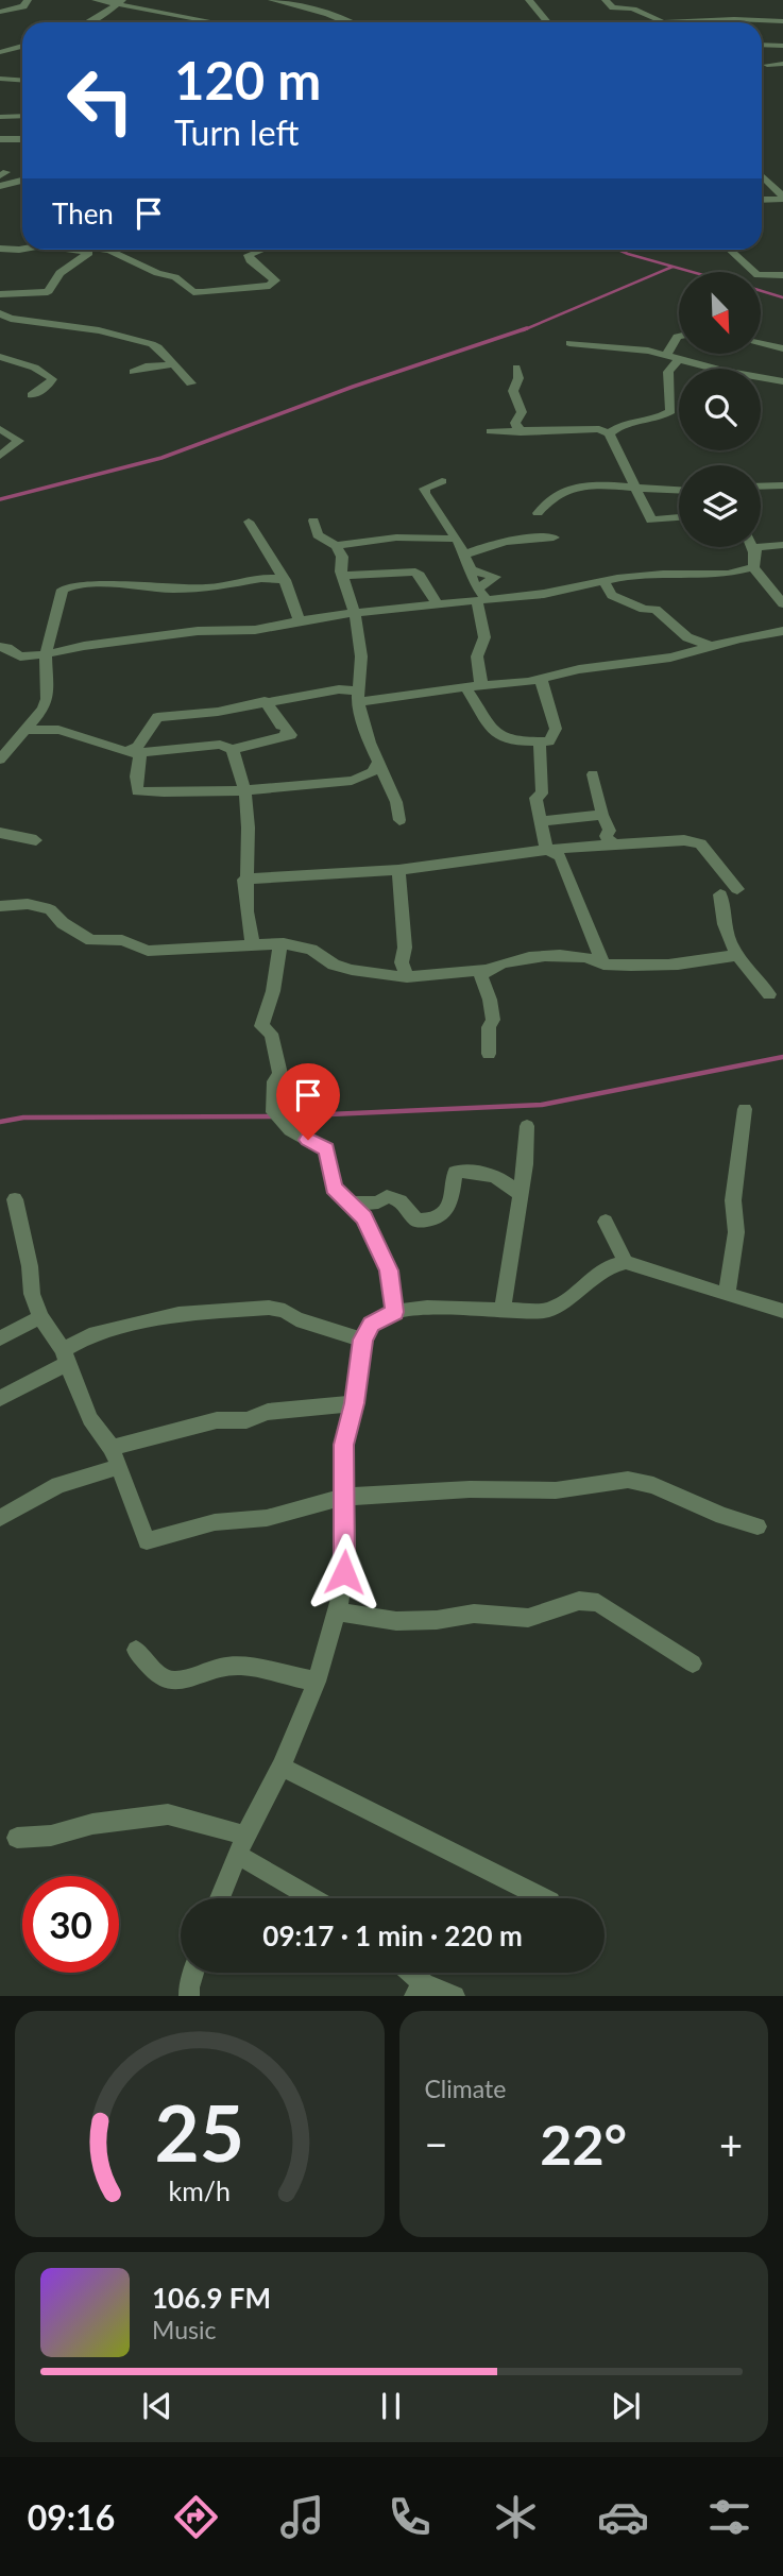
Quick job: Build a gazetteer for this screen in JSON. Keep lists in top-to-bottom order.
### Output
{
  "north": "bottom right",
  "page": {
    "turn": ["120 m", "Turn left"],
    "then": "Then",
    "limit": "30",
    "trip": "09:17 · 1 min · 220 m",
    "tile": "Climate",
    "heat": ["−", "22°", "+"],
    "song": ["106.9 FM", "Music"],
    "tabs": "09:16",
    "gauge": ["25", "km/h"]
  }
}
